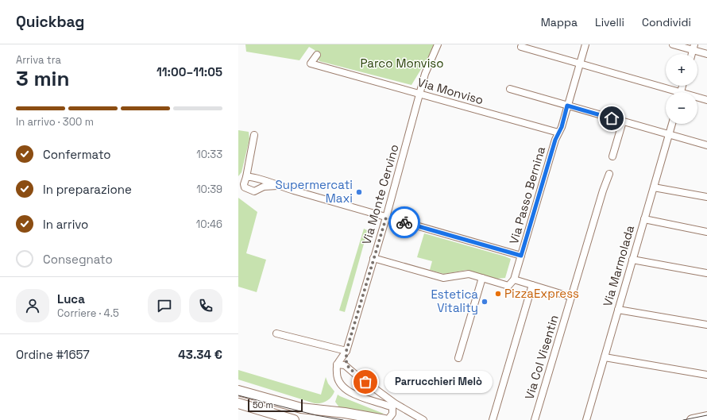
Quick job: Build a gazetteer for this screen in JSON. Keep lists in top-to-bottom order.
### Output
{
  "streets": {
    "street": [
      "Via Monviso",
      "Via Monte Cervino",
      "Via Passo Bernina",
      "Via Marmolada",
      "Via Col Visentin"
    ]
  },
  "crossings": [
    ["Via Monviso", "Via Monte Cervino"],
    ["Via Monviso", "Via Passo Bernina"]
  ],
  "parks": ["Parco Monviso"],
  "places": [
    "Supermercati Maxi",
    "PizzaExpress",
    "Estetica Vitality",
    "Parrucchieri Melò"
  ],
  "scale_bar": "50 m",
  "page": {
    "header": "Quickbag",
    "nav": ["Mappa", "Livelli", "Condividi"],
    "heading": ["3 min", "Arriva tra", "11:00–11:05"],
    "panel": [
      "Luca",
      "Corriere · 4.5",
      "Ordine #1657",
      "43.34 €"
    ],
    "map_buttons": ["+", "−"],
    "bar": "In arrivo · 300 m",
    "list": [
      ["Confermato", "10:33"],
      ["In preparazione", "10:39"],
      ["In arrivo", "10:46"],
      "Consegnato"
    ],
    "bubble": "Parrucchieri Melò",
    "scale": "50 m"
  }
}
